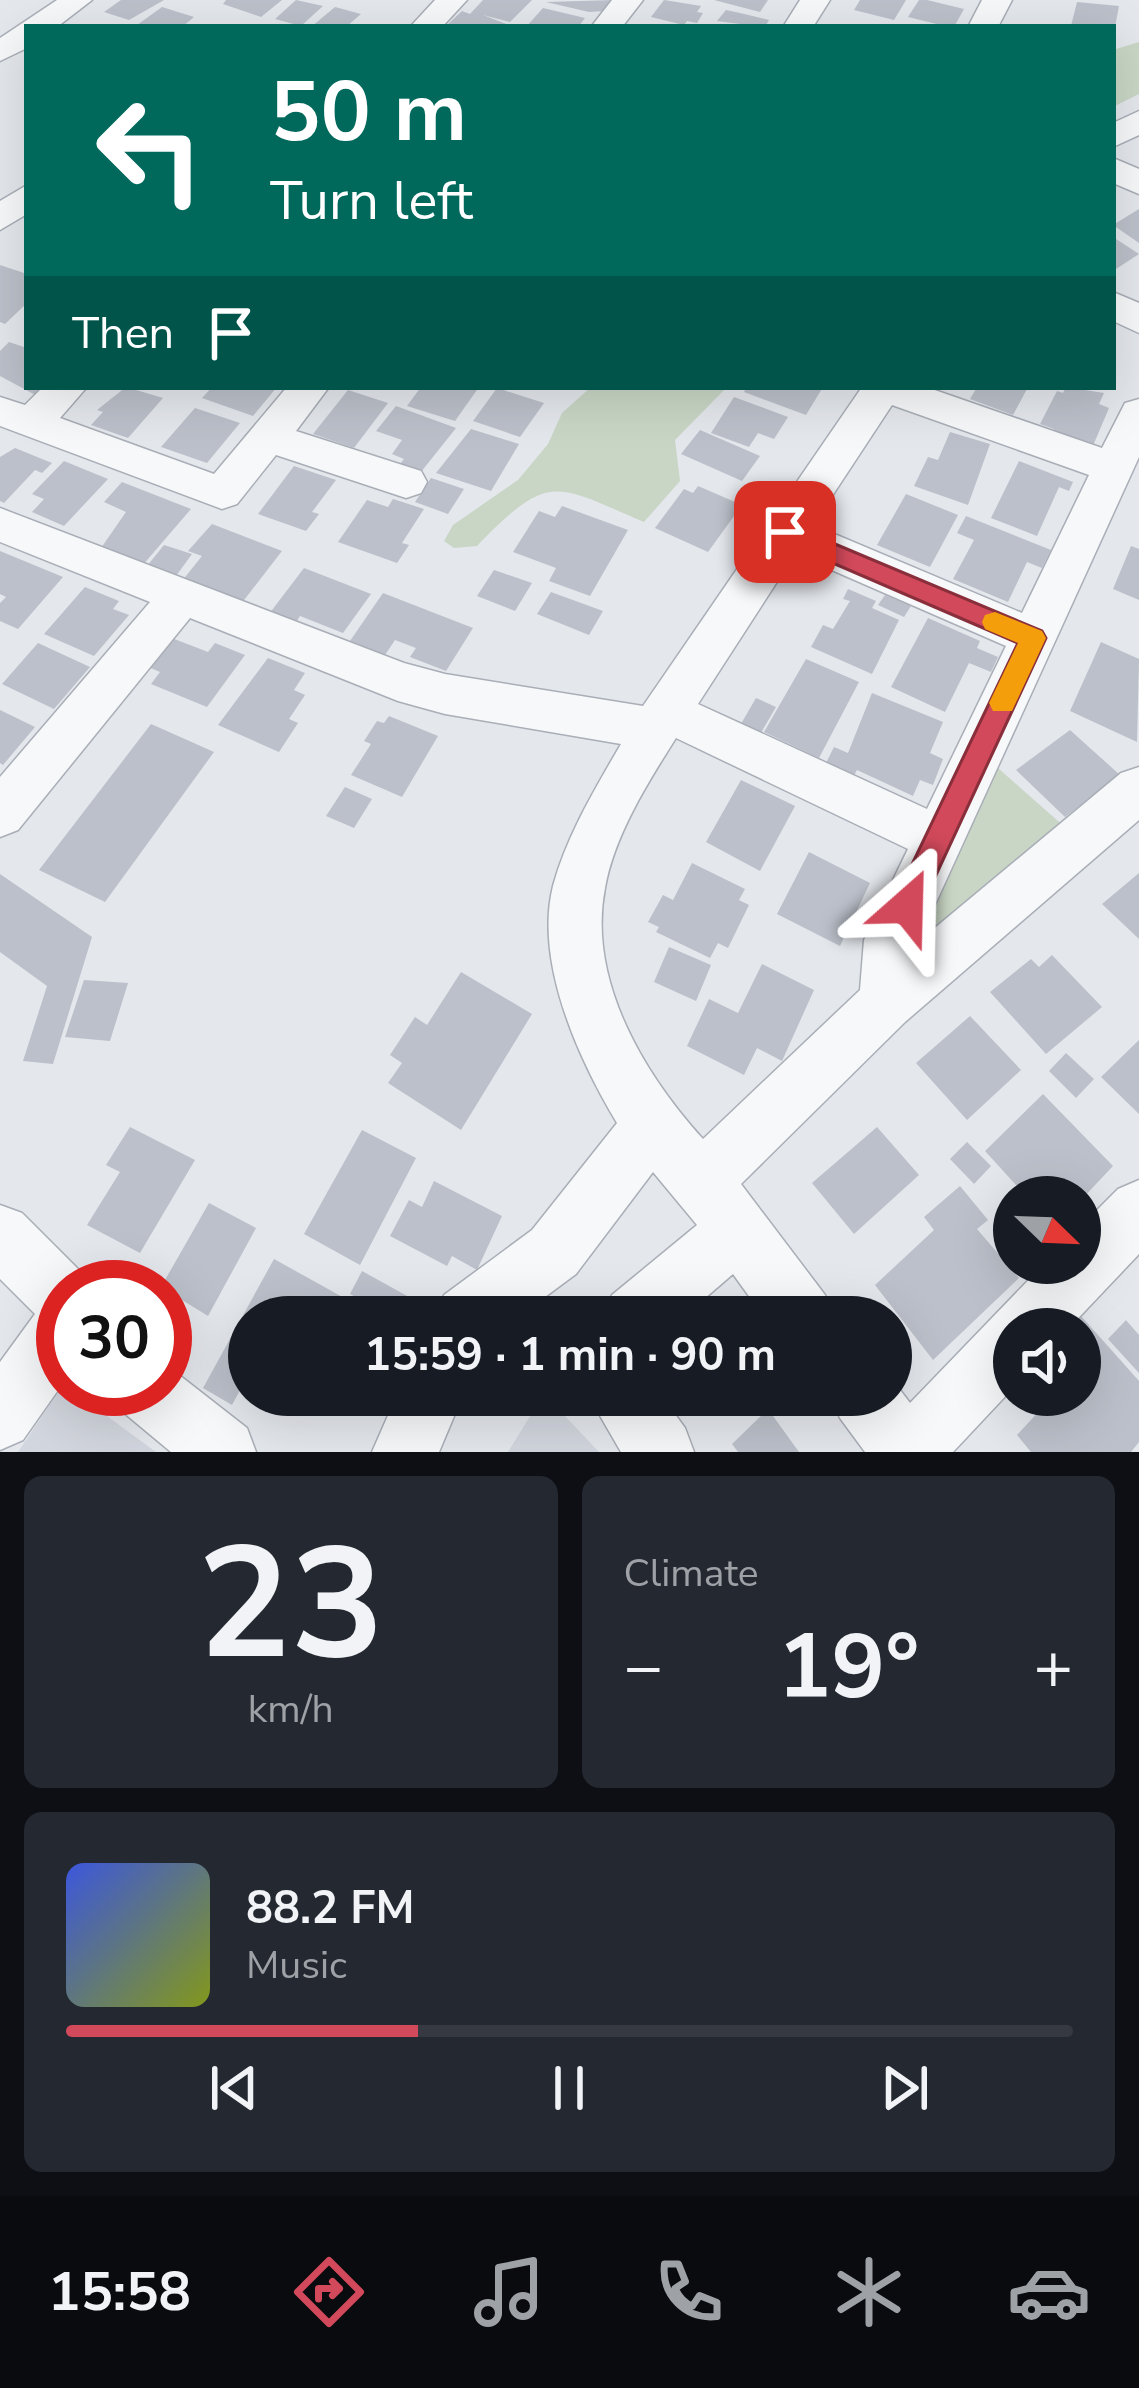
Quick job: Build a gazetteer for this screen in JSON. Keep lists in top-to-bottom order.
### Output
{
  "north": "bottom right",
  "page": {
    "turn": ["50 m", "Turn left"],
    "then": "Then",
    "limit": "30",
    "trip": "15:59 · 1 min · 90 m",
    "tile": [
      ["23", "km/h"],
      "Climate"
    ],
    "heat": ["−", "19°", "+"],
    "song": ["88.2 FM", "Music"],
    "tabs": "15:58"
  }
}
